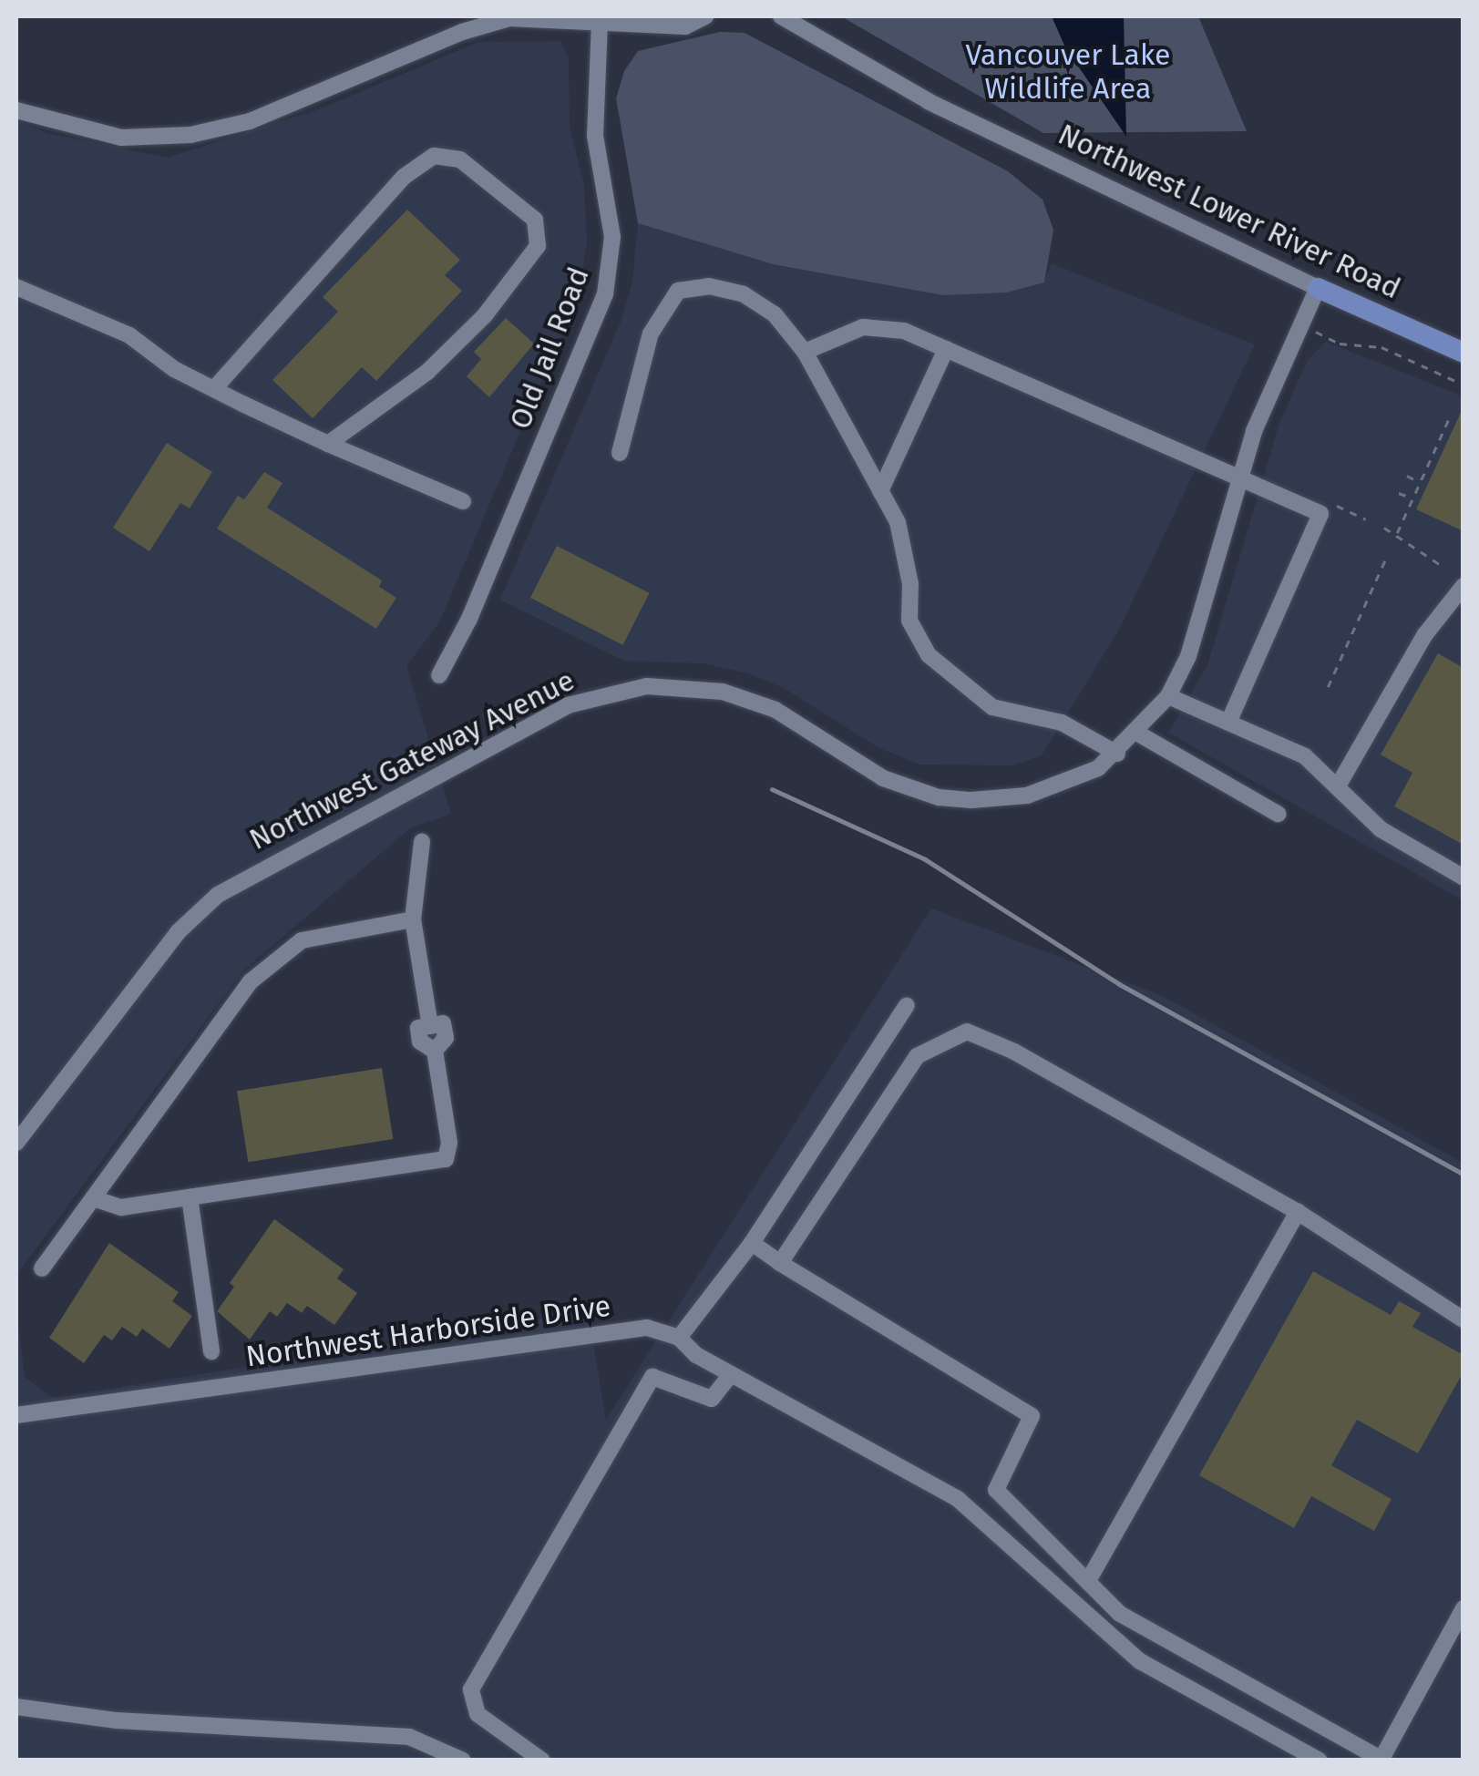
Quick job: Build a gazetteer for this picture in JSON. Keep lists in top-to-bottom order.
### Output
{
  "streets": {
    "main road": ["Northwest Lower River Road"],
    "street": ["Old Jail Road", "Northwest Gateway Avenue", "Northwest Harborside Drive"]
  },
  "crossings": [
    ["Northwest Lower River Road", "Northwest Gateway Avenue"]
  ],
  "parks": ["Vancouver Lake Wildlife Area"]
}
